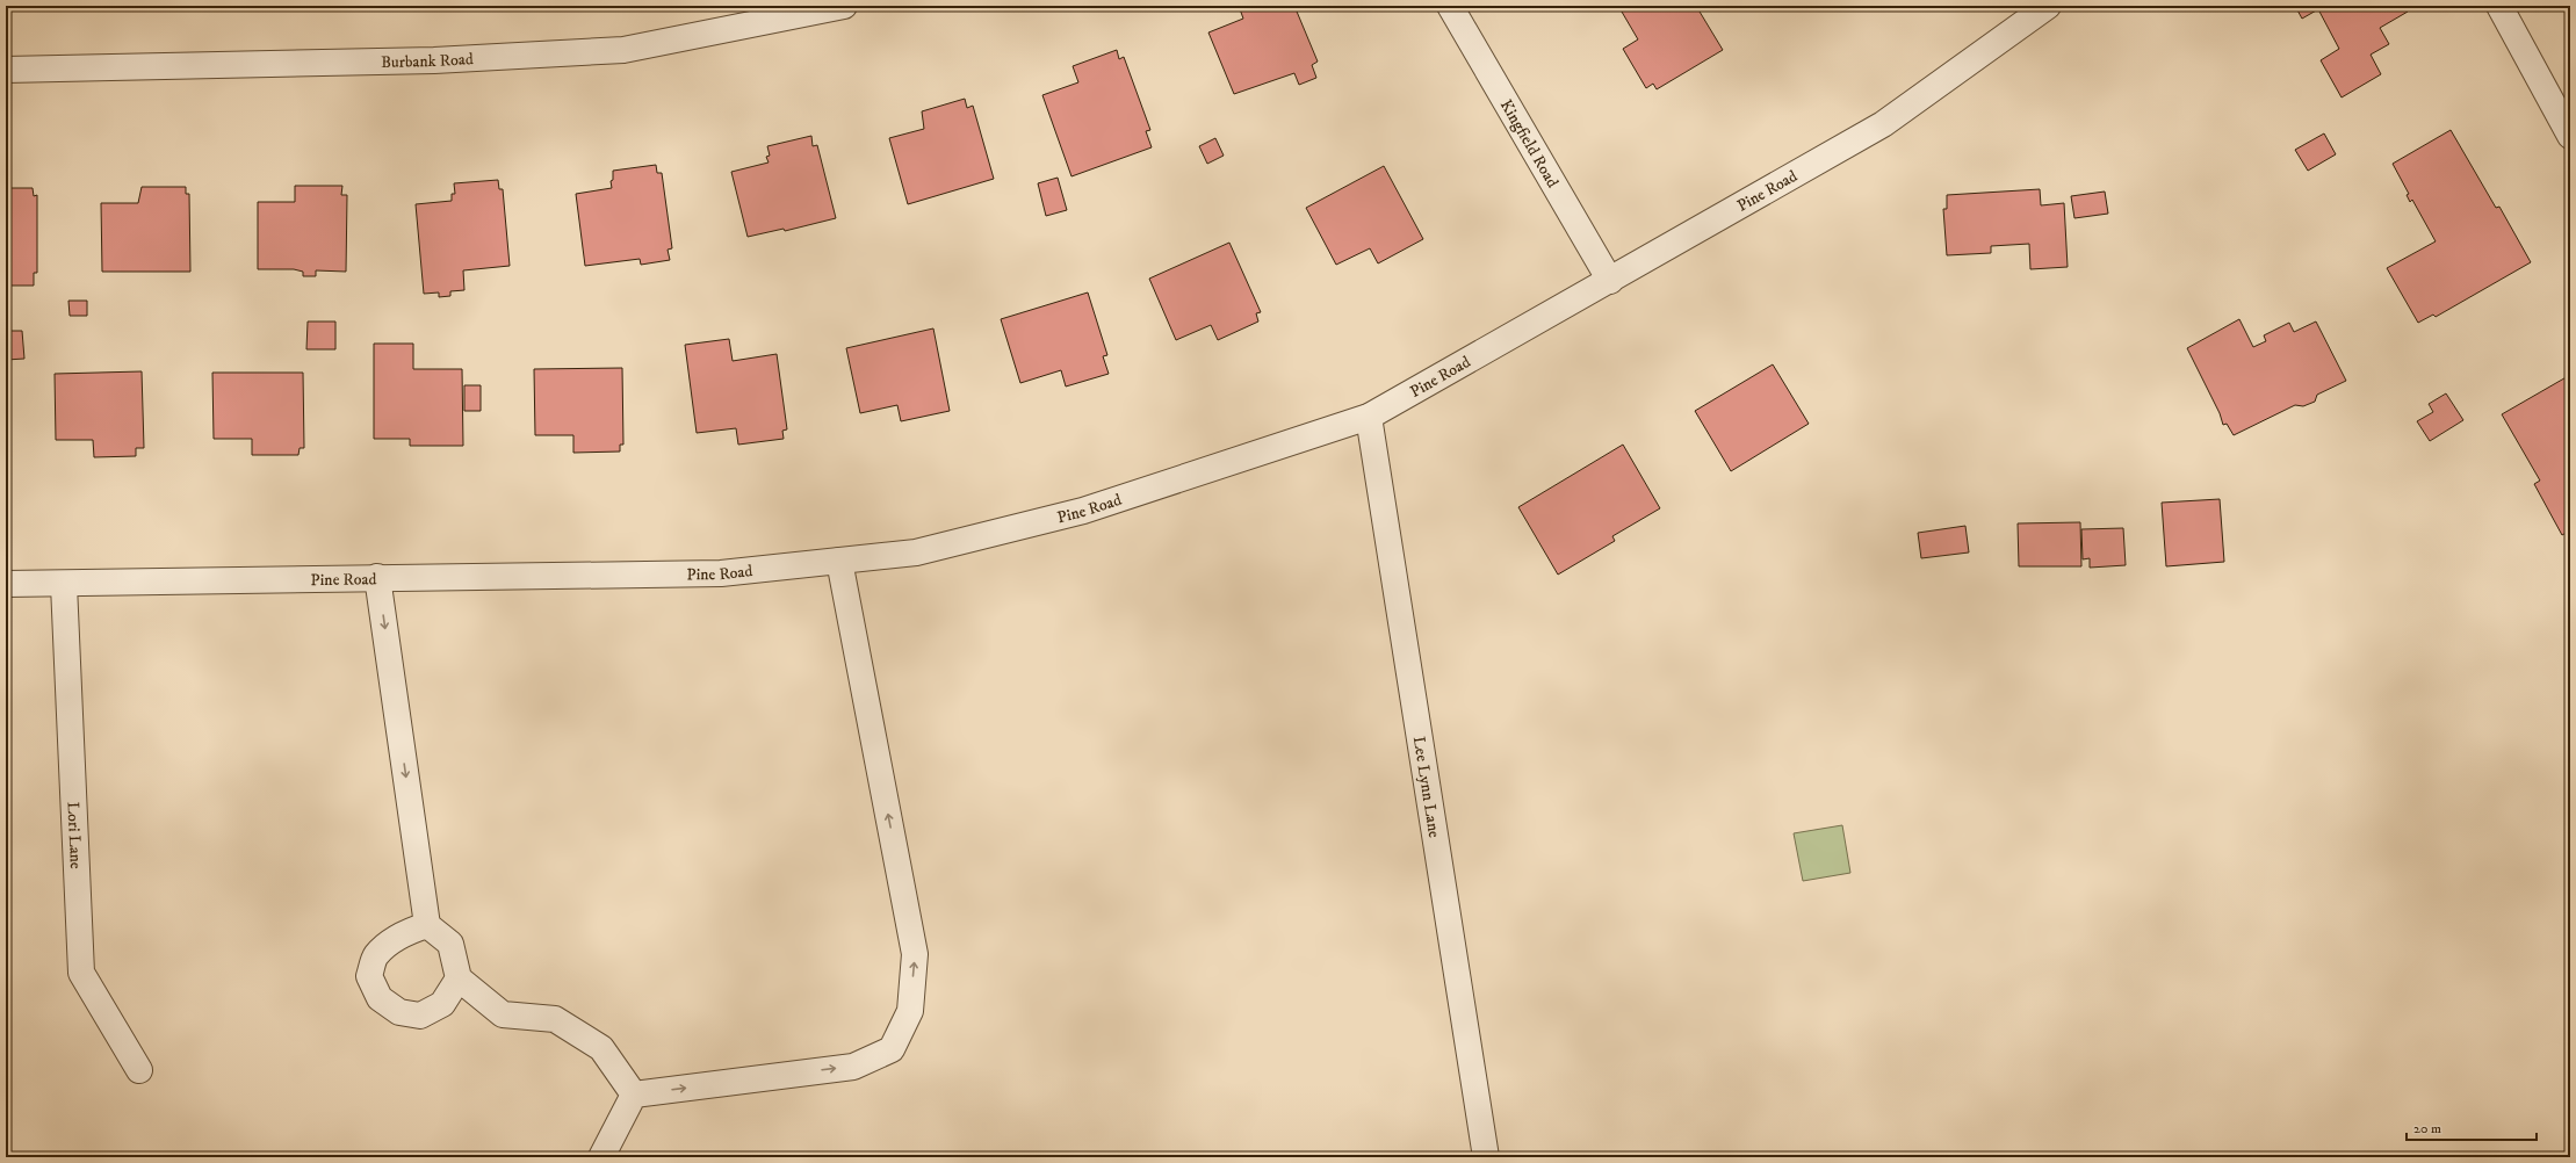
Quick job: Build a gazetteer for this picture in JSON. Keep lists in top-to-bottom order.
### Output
{
  "streets": {
    "street": [
      "Burbank Road",
      "Kingfield Road",
      "Pine Road",
      "Lee Lynn Lane",
      "Lori Lane"
    ]
  },
  "crossings": [
    ["Kingfield Road", "Pine Road"],
    ["Pine Road", "Lee Lynn Lane"],
    ["Pine Road", "Lori Lane"]
  ],
  "scale_bar": "20 m"
}
